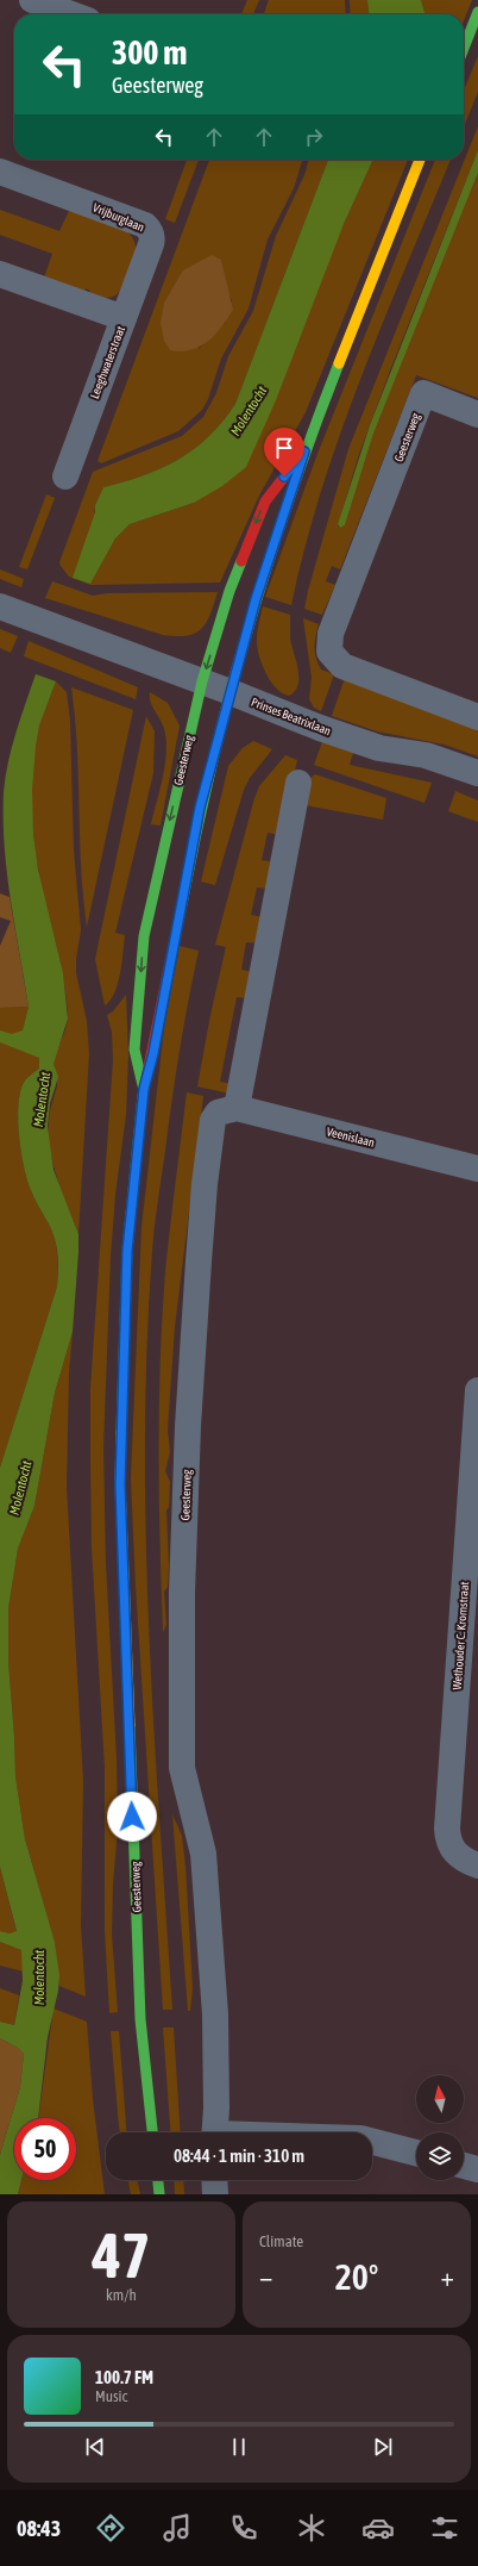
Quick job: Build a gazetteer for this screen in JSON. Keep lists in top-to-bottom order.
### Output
{
  "streets": {
    "main road": ["Geesterweg"],
    "street": [
      "Vrijburglaan",
      "Leeghwaterstraat",
      "Prinses Beatrixlaan",
      "Veenislaan",
      "Wethouder C. Kromstraat"
    ]
  },
  "crossings": [
    ["Vrijburglaan", "Leeghwaterstraat"],
    ["Geesterweg", "Prinses Beatrixlaan"],
    ["Geesterweg", "Veenislaan"]
  ],
  "water": ["Molentocht"],
  "north": "top",
  "page": {
    "turn": ["300 m", "Geesterweg"],
    "limit": "50",
    "trip": "08:44 · 1 min · 310 m",
    "tile": [
      ["47", "km/h"],
      "Climate"
    ],
    "heat": ["−", "20°", "+"],
    "song": ["100.7 FM", "Music"],
    "tabs": "08:43"
  }
}
